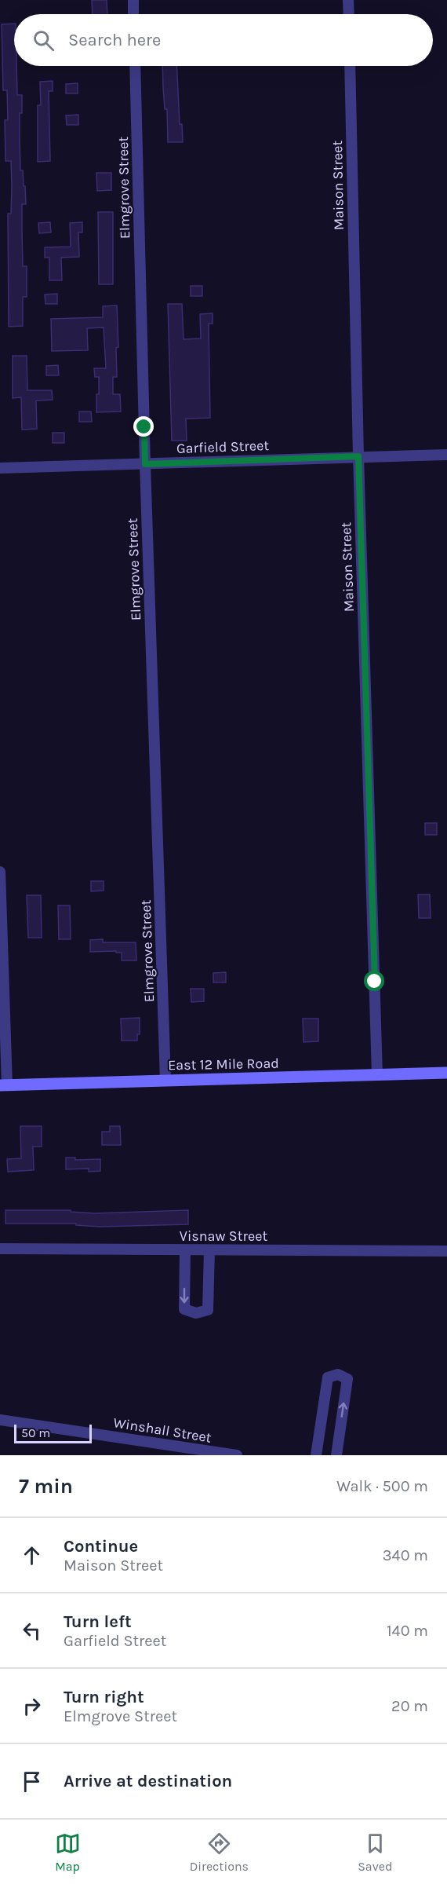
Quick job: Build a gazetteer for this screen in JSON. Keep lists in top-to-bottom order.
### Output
{
  "streets": {
    "main road": ["East 12 Mile Road"],
    "street": [
      "Maison Street",
      "Elmgrove Street",
      "Garfield Street",
      "Visnaw Street",
      "Winshall Street"
    ]
  },
  "crossings": [
    ["Maison Street", "Garfield Street"],
    ["Maison Street", "East 12 Mile Road"],
    ["Elmgrove Street", "Garfield Street"],
    ["Elmgrove Street", "East 12 Mile Road"]
  ],
  "scale_bar": "50 m",
  "page": {
    "search": "Search here",
    "scale": "50 m",
    "heading": ["7 min", "Walk · 500 m"],
    "list": [
      ["Continue", "Maison Street", "340 m"],
      ["Turn left", "Garfield Street", "140 m"],
      ["Turn right", "Elmgrove Street", "20 m"],
      "Arrive at destination"
    ],
    "nav": ["Map", "Directions", "Saved"]
  }
}
